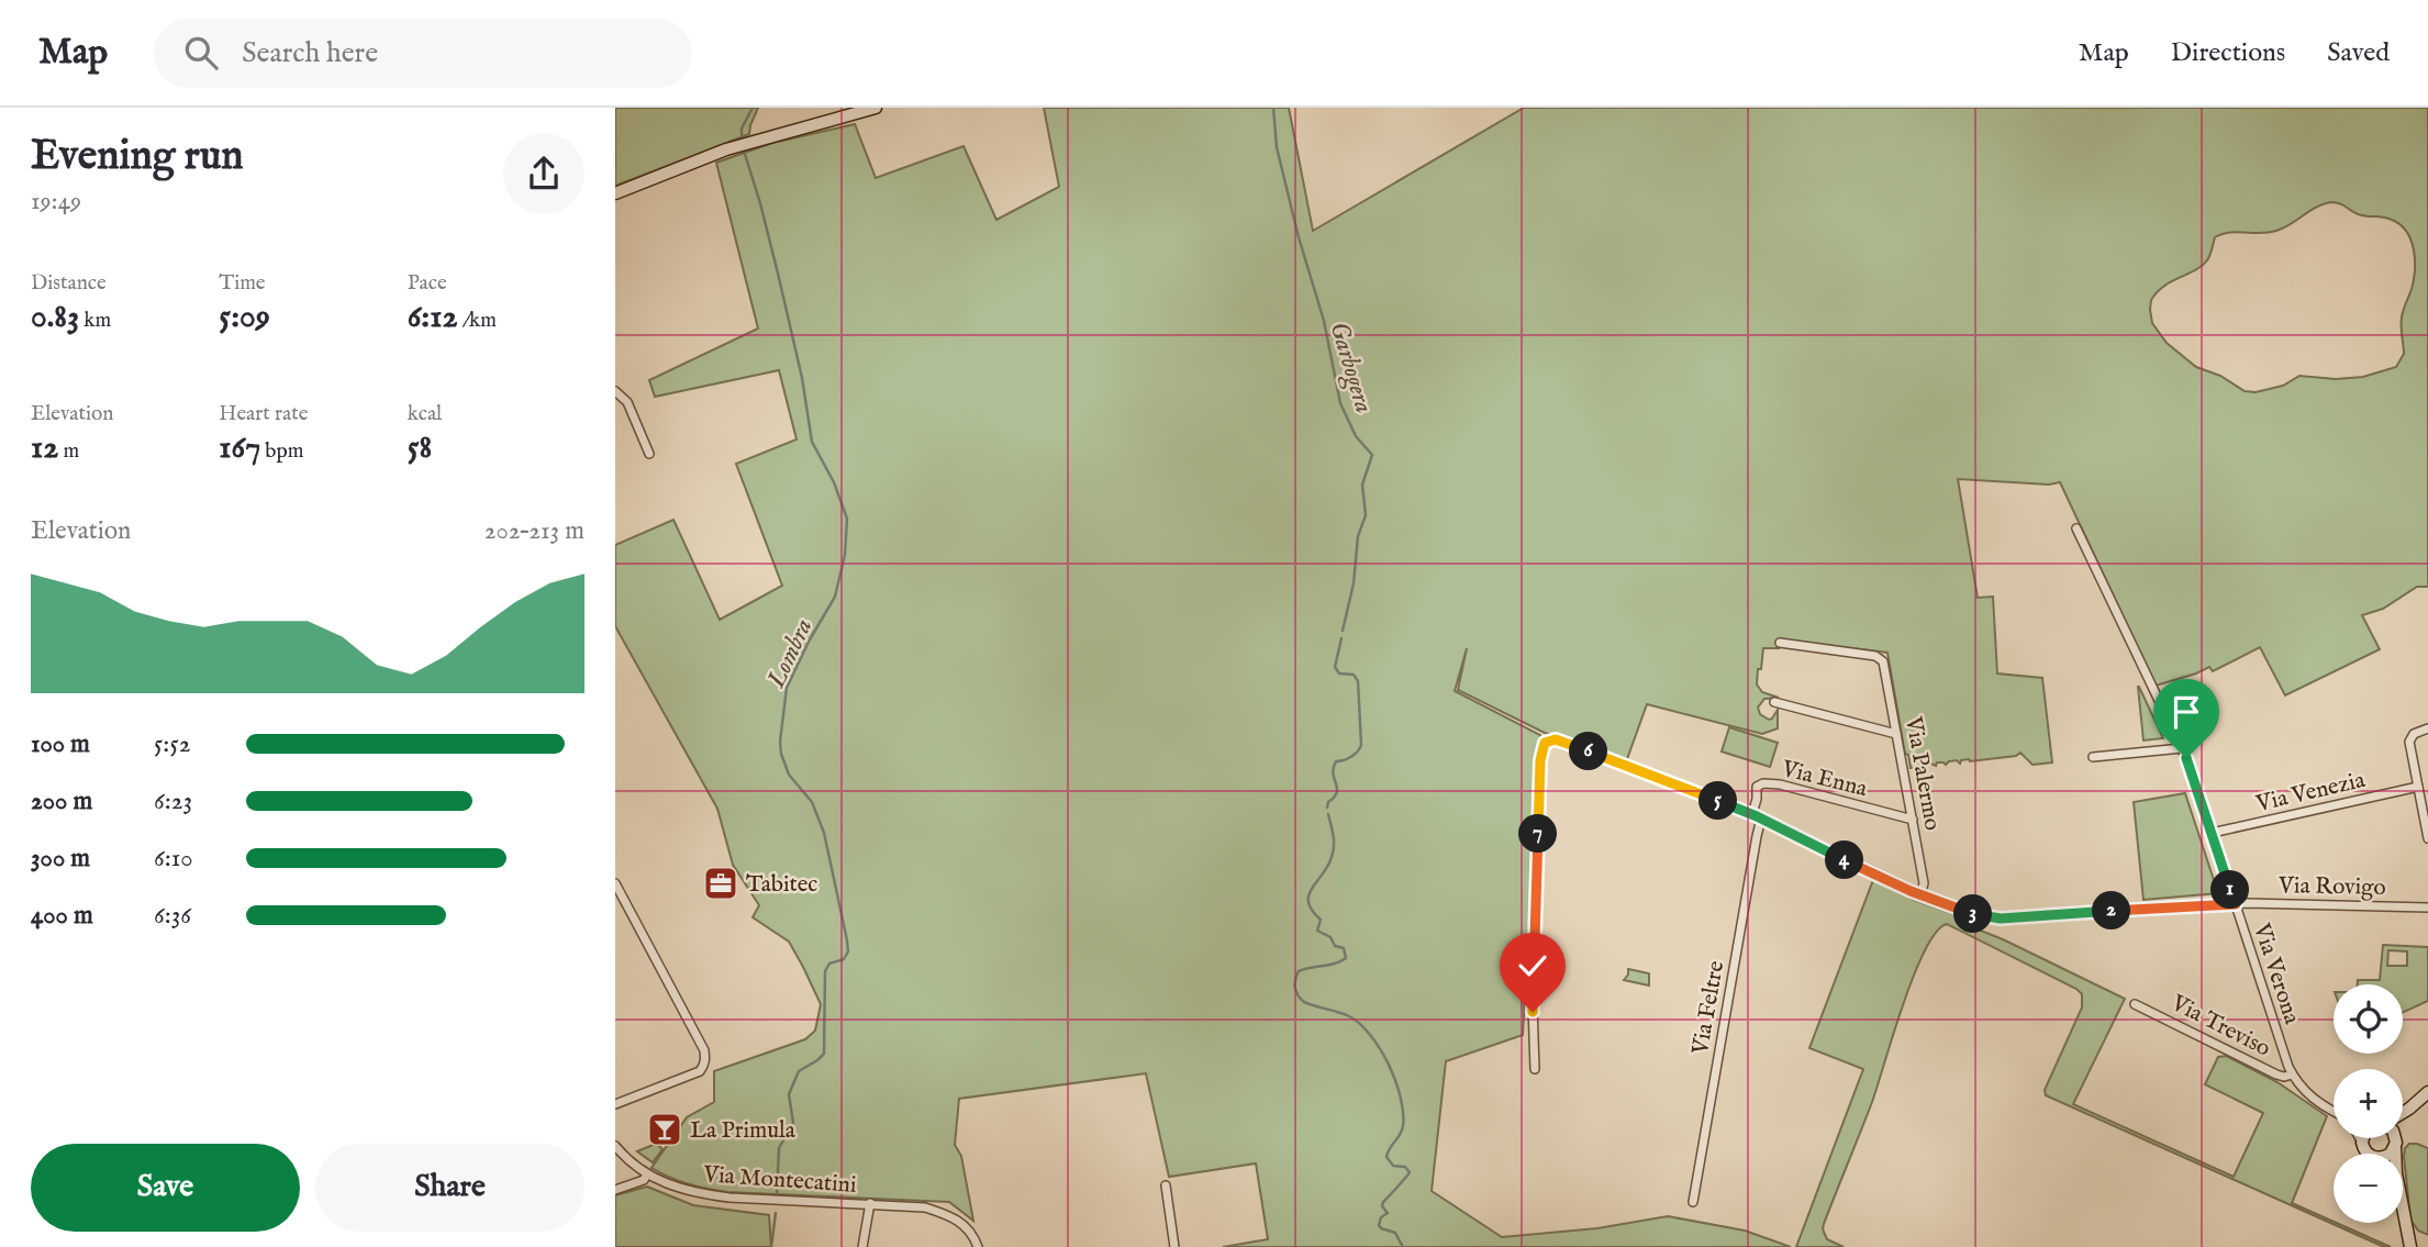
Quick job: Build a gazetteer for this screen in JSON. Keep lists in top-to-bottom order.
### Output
{
  "streets": {
    "street": [
      "Via Palermo",
      "Via Enna",
      "Via Venezia",
      "Via Rovigo",
      "Via Verona",
      "Via Feltre",
      "Via Treviso",
      "Via Montecatini"
    ]
  },
  "crossings": [
    ["Via Palermo", "Via Enna"],
    ["Via Palermo", "Via Rovigo"],
    ["Via Enna", "Via Rovigo"],
    ["Via Venezia", "Via Verona"],
    ["Via Rovigo", "Via Verona"],
    ["Via Rovigo", "Via Feltre"],
    ["Via Verona", "Via Treviso"]
  ],
  "water": ["Garbogera", "Lombra"],
  "places": {
    "office": ["Tabitec"],
    "bar": ["La Primula"]
  },
  "page": {
    "header": "Map",
    "search": "Search here",
    "nav": ["Map", "Directions", "Saved"],
    "heading": ["Evening run", "19:49"],
    "stats": [
      ["Distance", "0.83 km"],
      ["Time", "5:09"],
      ["Pace", "6:12 /km"],
      ["Elevation", "12 m"],
      ["Heart rate", "167 bpm"],
      ["kcal", "58"]
    ],
    "chart": ["Elevation", "202–213 m"],
    "list": [
      {
        "name": "100 m",
        "note": "5:52"
      },
      {
        "name": "200 m",
        "note": "6:23"
      },
      {
        "name": "300 m",
        "note": "6:10"
      },
      {
        "name": "400 m",
        "note": "6:36"
      }
    ],
    "pins": [
      "6",
      "5",
      "7",
      "4",
      "1",
      "2",
      "3"
    ],
    "map_buttons": ["+", "−"],
    "buttons": ["Save", "Share"]
  }
}
